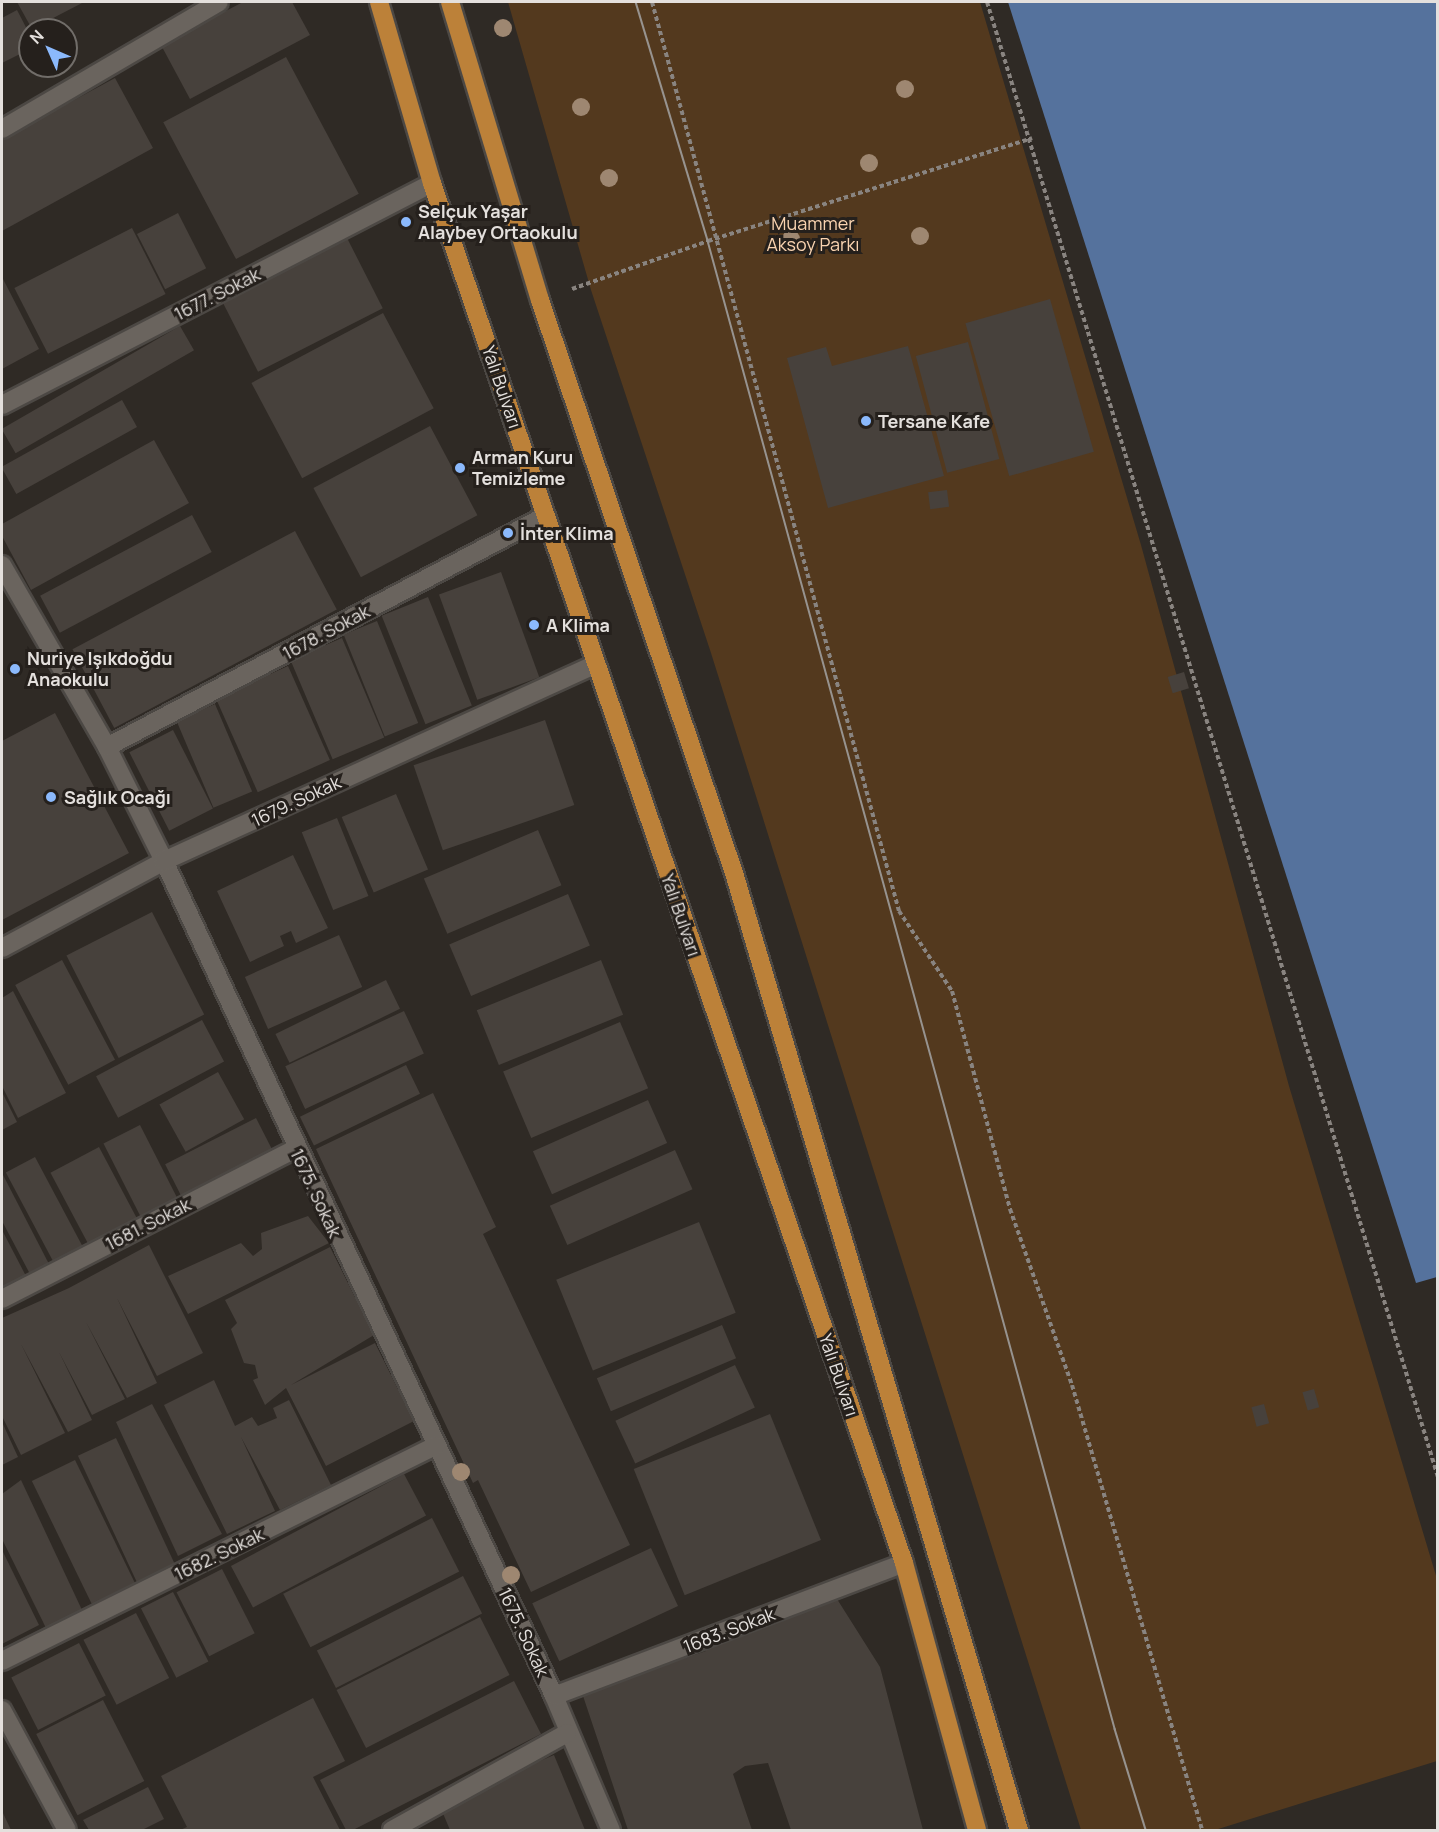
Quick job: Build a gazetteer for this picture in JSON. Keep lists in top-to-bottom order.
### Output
{
  "streets": {
    "main road": ["Yalı Bulvarı"],
    "street": [
      "1677. Sokak",
      "1678. Sokak",
      "1679. Sokak",
      "1675. Sokak",
      "1681. Sokak",
      "1682. Sokak",
      "1683. Sokak"
    ]
  },
  "crossings": [
    ["1677. Sokak", "Yalı Bulvarı"],
    ["Yalı Bulvarı", "1678. Sokak"],
    ["Yalı Bulvarı", "1679. Sokak"],
    ["Yalı Bulvarı", "1683. Sokak"],
    ["1678. Sokak", "1675. Sokak"],
    ["1679. Sokak", "1675. Sokak"],
    ["1675. Sokak", "1681. Sokak"],
    ["1675. Sokak", "1682. Sokak"],
    ["1675. Sokak", "1683. Sokak"]
  ],
  "parks": ["Muammer Aksoy Parkı"],
  "places": [
    "Selçuk Yaşar Alaybey Ortaokulu",
    "Tersane Kafe",
    "Arman Kuru Temizleme",
    "İnter Klima",
    "A Klima",
    "Nuriye Işıkdoğdu Anaokulu",
    "Sağlık Ocağı"
  ],
  "north": "top left"
}
